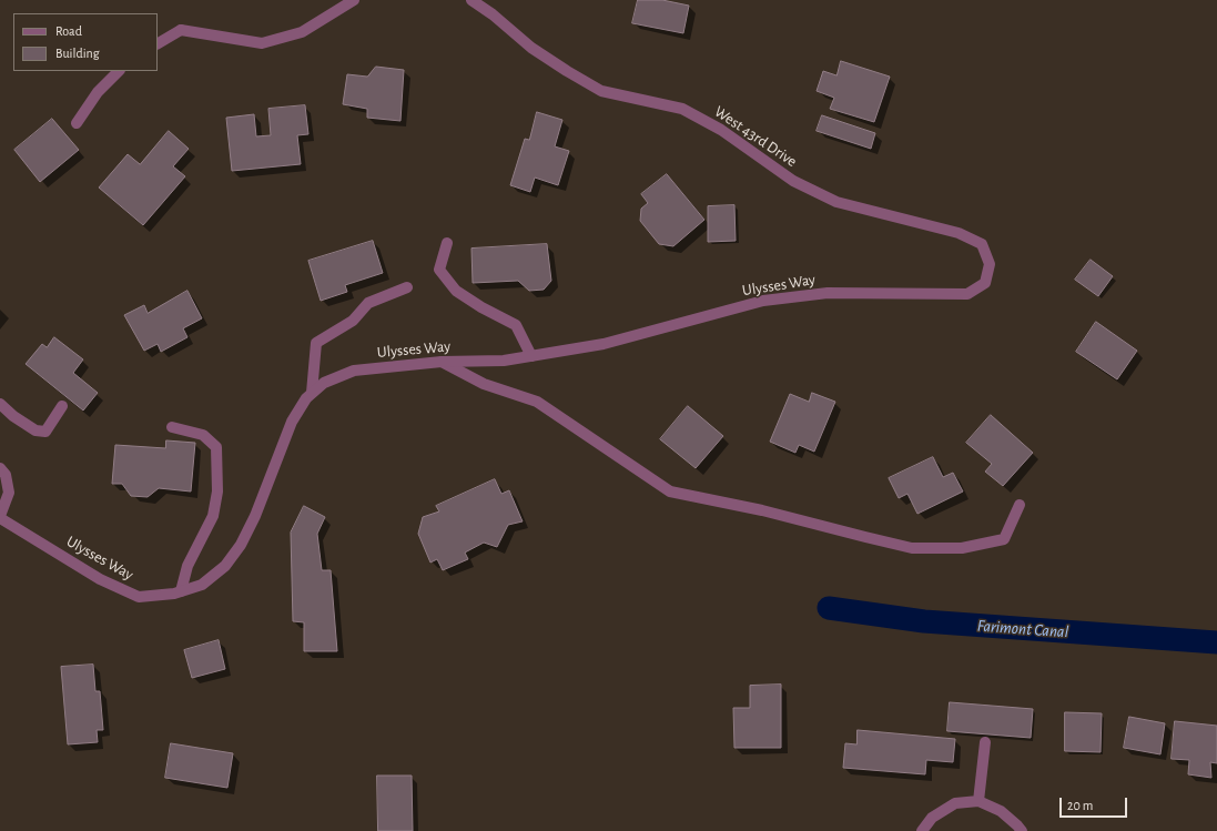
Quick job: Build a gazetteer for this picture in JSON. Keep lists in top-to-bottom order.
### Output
{
  "streets": {
    "street": ["West 43rd Drive", "Ulysses Way"]
  },
  "crossings": [
    ["West 43rd Drive", "Ulysses Way"]
  ],
  "water": ["Farimont Canal"],
  "legend": ["Road", "Building"],
  "scale_bar": "20 m"
}
